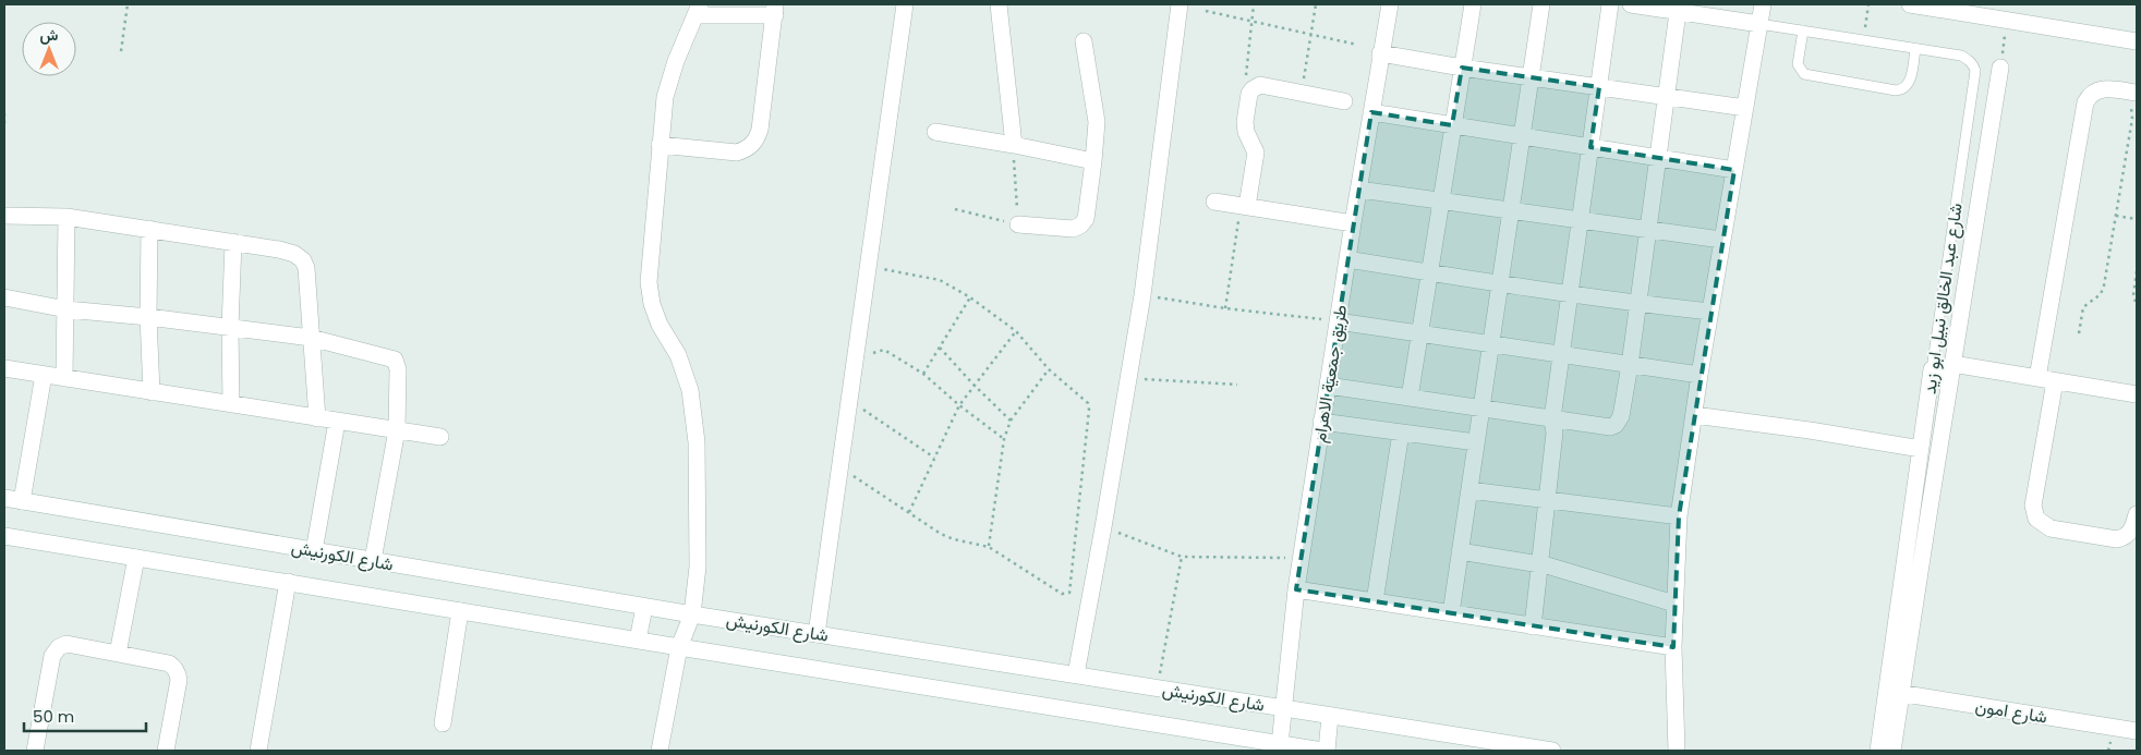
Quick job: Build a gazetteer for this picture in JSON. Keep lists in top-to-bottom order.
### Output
{
  "streets": {
    "street": [
      "شارع عبد الخالق نبيل ابو زيد",
      "طريق جمعية الاهرام",
      "شارع الكورنيش",
      "شارع امون"
    ]
  },
  "crossings": [
    ["شارع عبد الخالق نبيل ابو زيد", "شارع امون"],
    ["طريق جمعية الاهرام", "شارع الكورنيش"]
  ],
  "scale_bar": "50 m",
  "north": "top"
}
